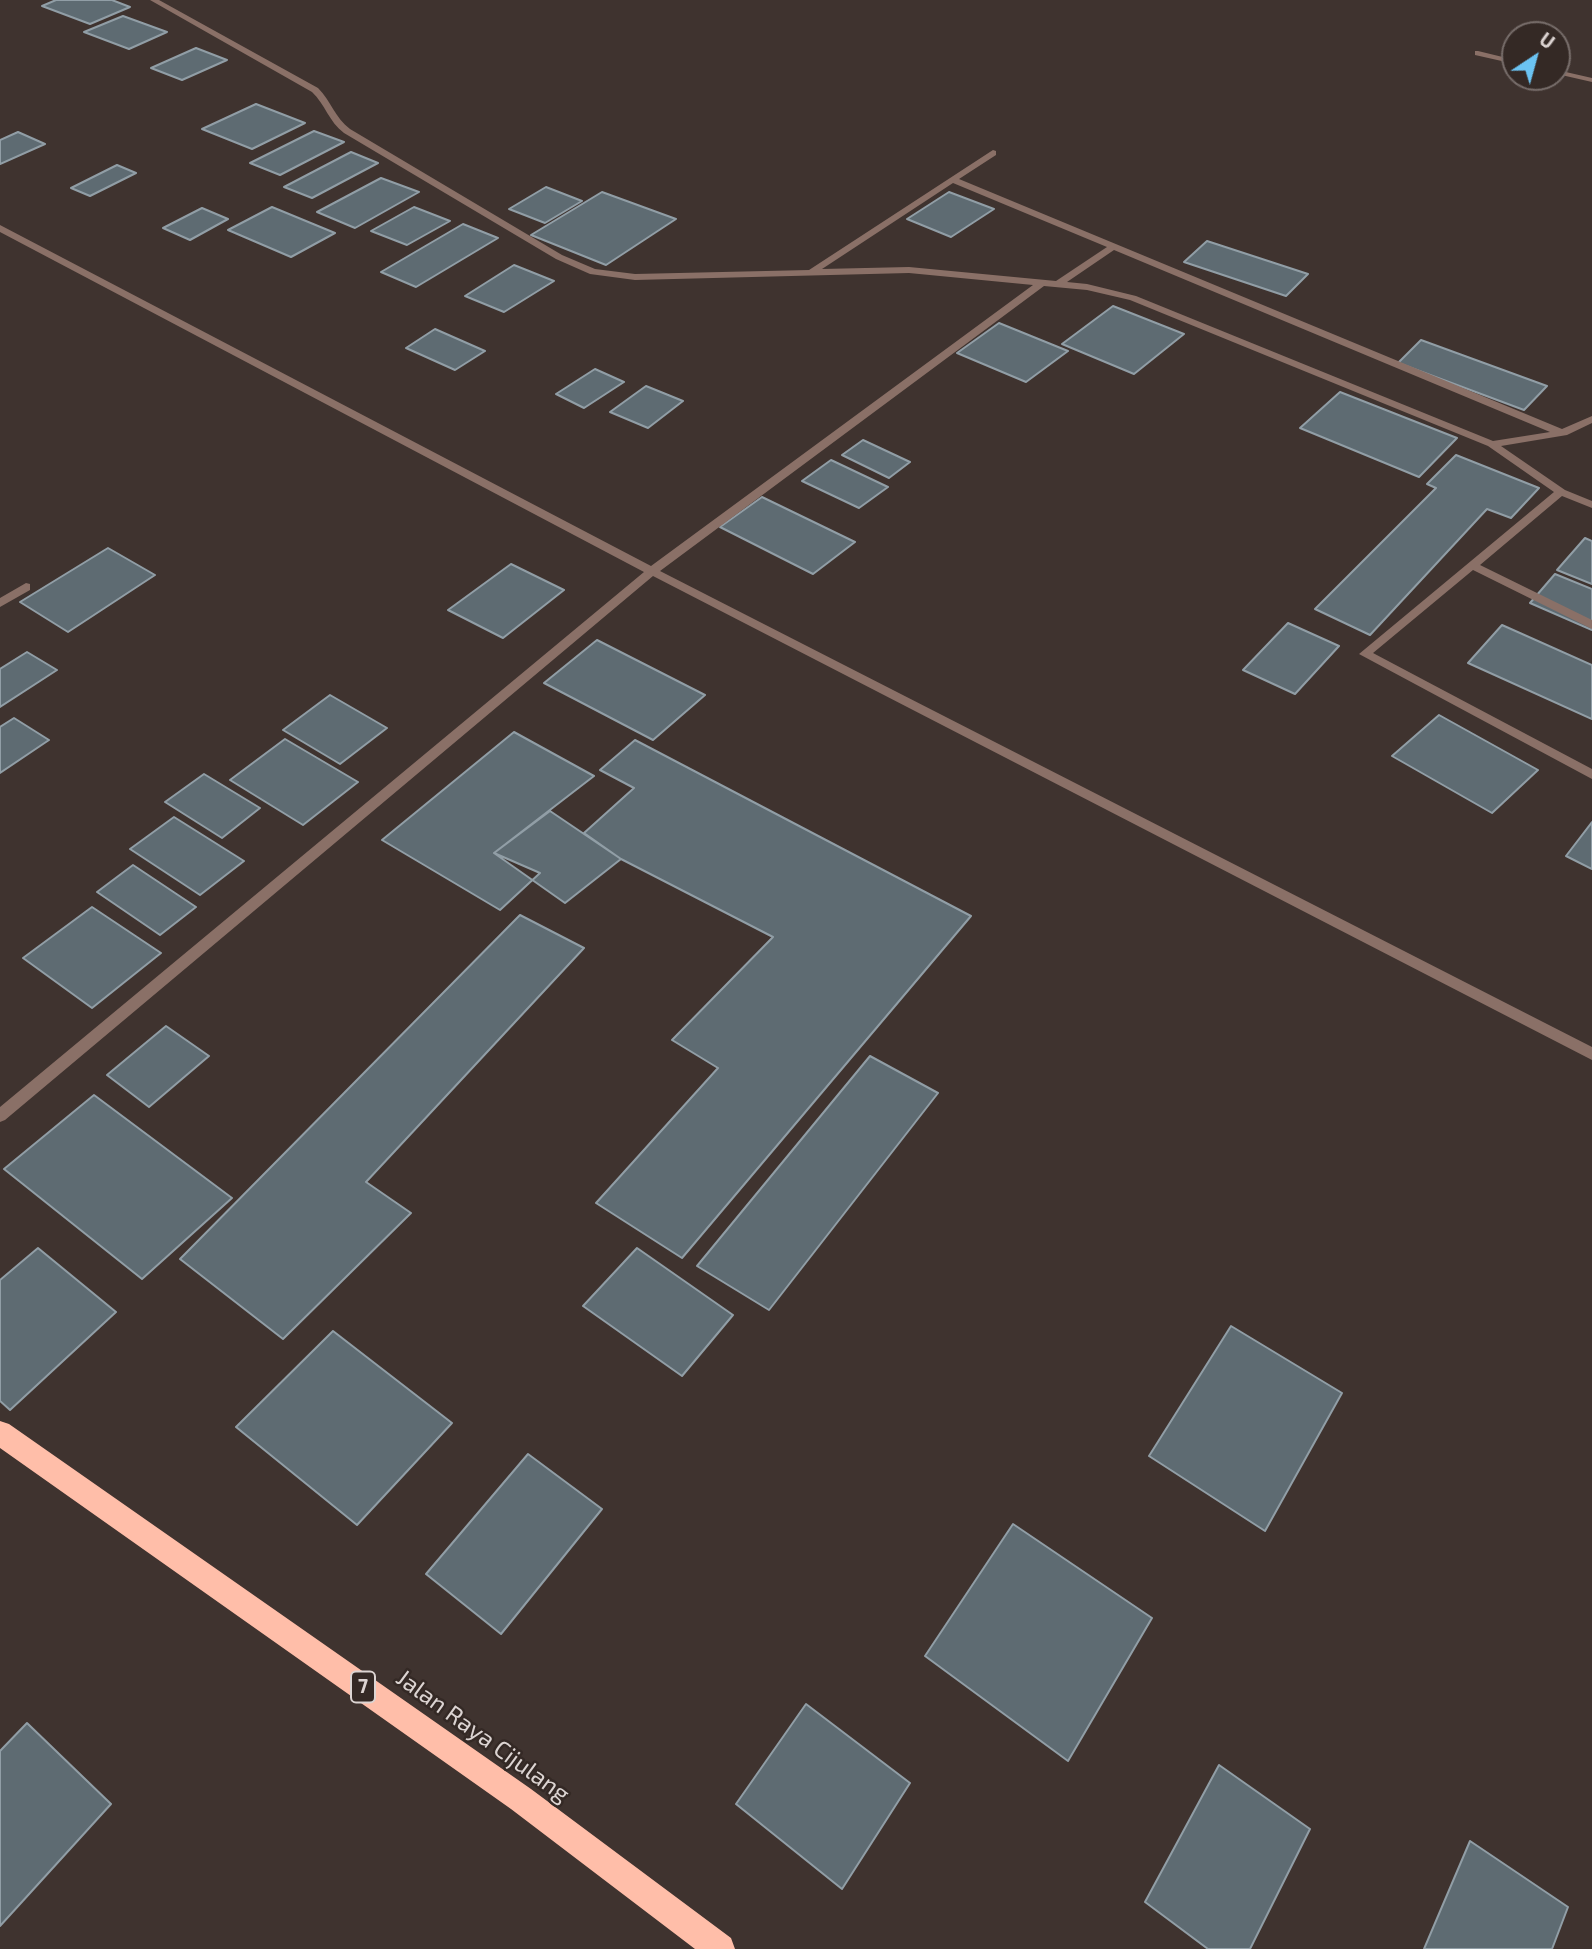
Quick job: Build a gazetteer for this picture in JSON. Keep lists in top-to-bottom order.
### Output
{
  "streets": {
    "highway": ["7", "Jalan Raya Cijulang"]
  },
  "north": "top right"
}
